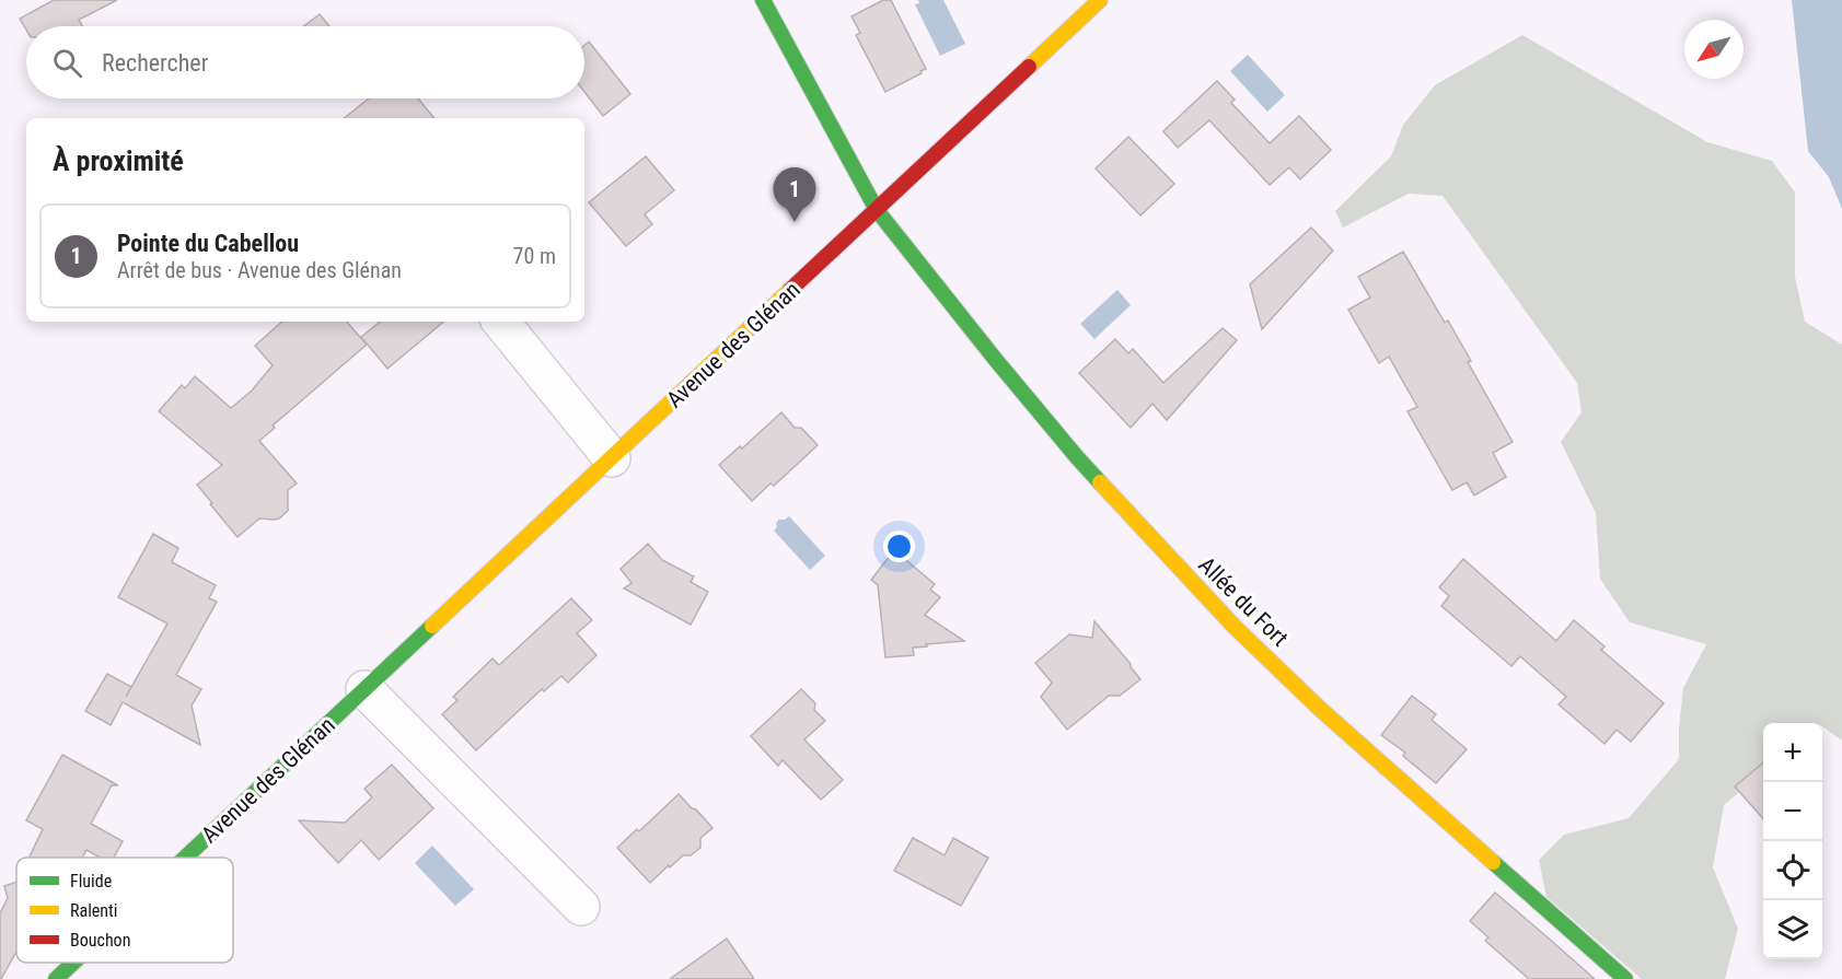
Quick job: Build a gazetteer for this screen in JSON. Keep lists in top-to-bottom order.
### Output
{
  "streets": {
    "street": ["Avenue des Glénan", "Allée du Fort"]
  },
  "crossings": [
    ["Avenue des Glénan", "Allée du Fort"]
  ],
  "legend": ["Fluide", "Ralenti", "Bouchon"],
  "north": "bottom left",
  "page": {
    "search": "Rechercher",
    "heading": "À proximité",
    "pins": "1",
    "list": [
      {
        "mark": "1",
        "name": "Pointe du Cabellou",
        "note": "Arrêt de bus · Avenue des Glénan",
        "value": "70 m"
      }
    ],
    "map_buttons": ["+", "−"]
  }
}
